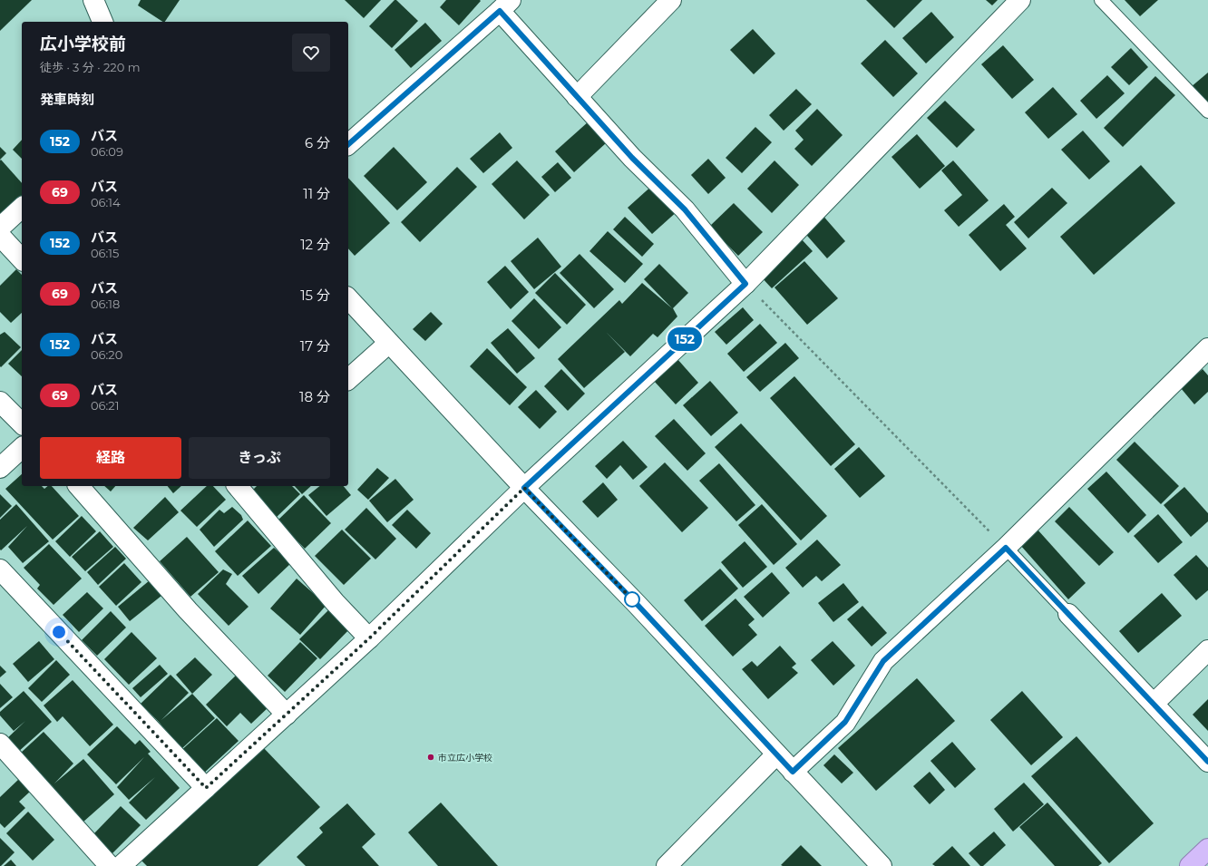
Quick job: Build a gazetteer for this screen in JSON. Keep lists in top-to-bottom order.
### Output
{
  "places": ["市立広小学校"],
  "lines": ["bus line 152"],
  "page": {
    "on_map": "152",
    "heading": [
      ["広小学校前", "徒歩 · 3 分 · 220 m"],
      "発車時刻"
    ],
    "list": [
      {
        "mark": "152",
        "name": "バス",
        "note": "06:09",
        "value": "6 分"
      },
      {
        "mark": "69",
        "name": "バス",
        "note": "06:14",
        "value": "11 分"
      },
      {
        "mark": "152",
        "name": "バス",
        "note": "06:15",
        "value": "12 分"
      },
      {
        "mark": "69",
        "name": "バス",
        "note": "06:18",
        "value": "15 分"
      },
      {
        "mark": "152",
        "name": "バス",
        "note": "06:20",
        "value": "17 分"
      },
      {
        "mark": "69",
        "name": "バス",
        "note": "06:21",
        "value": "18 分"
      }
    ],
    "buttons": ["経路", "きっぷ"]
  }
}
